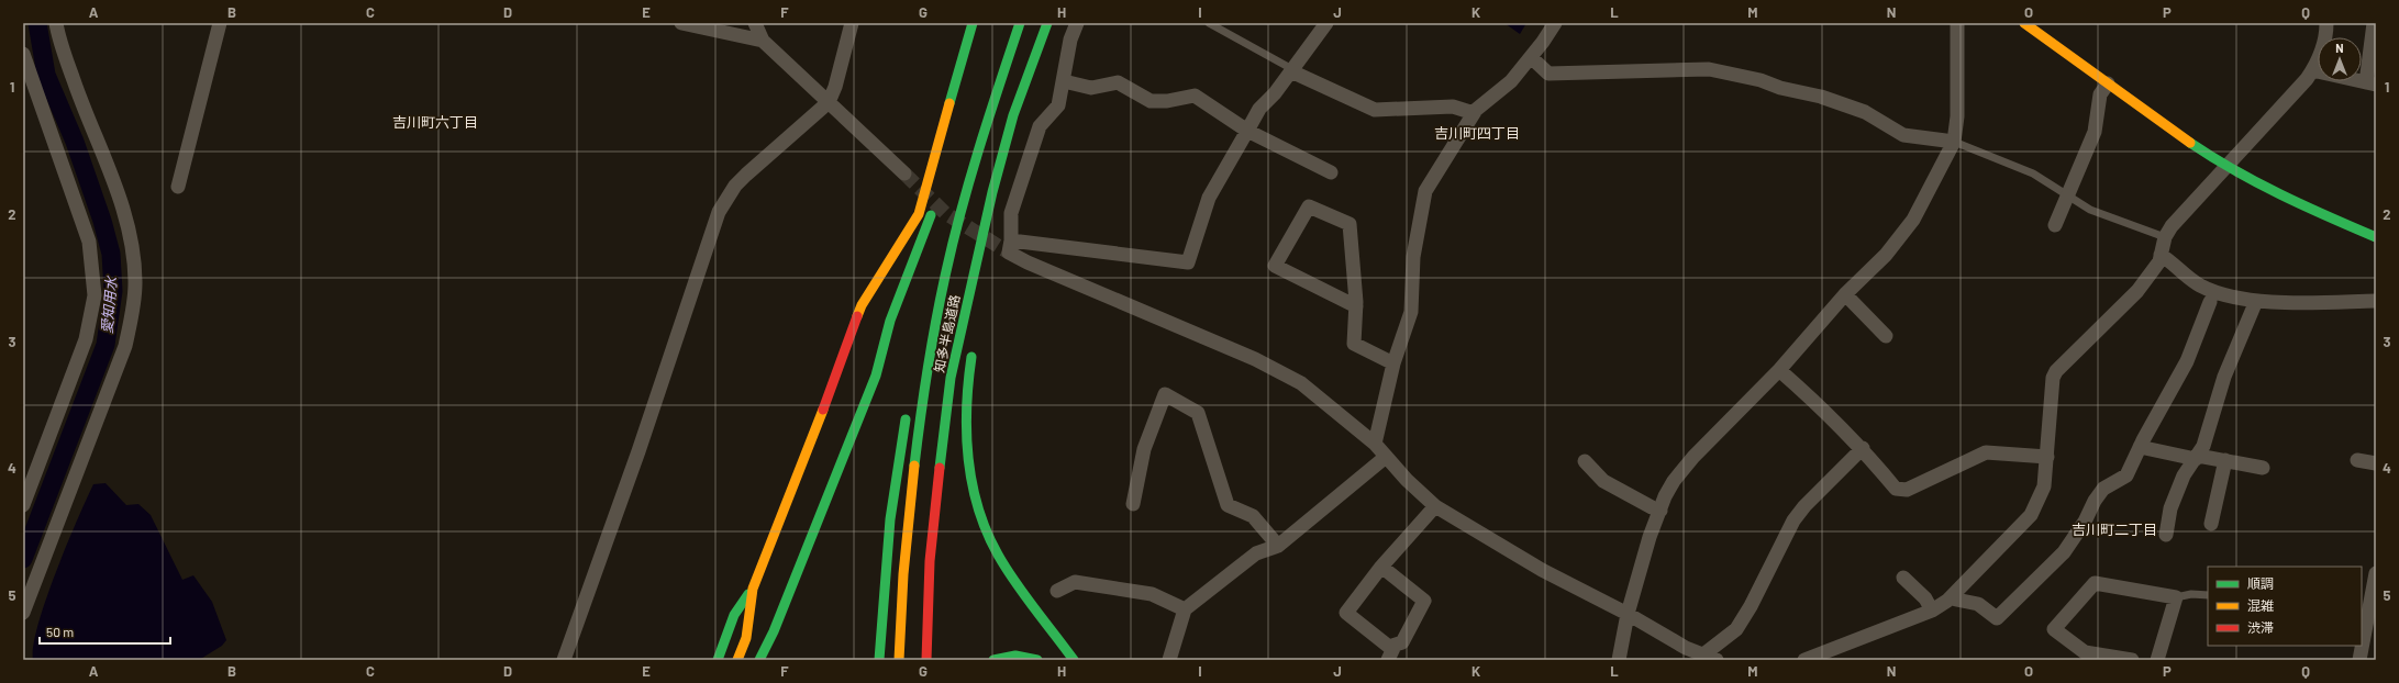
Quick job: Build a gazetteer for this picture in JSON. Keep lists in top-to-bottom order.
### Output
{
  "streets": {
    "main road": ["知多半島道路"]
  },
  "districts": ["吉川町六丁目", "吉川町四丁目", "吉川町二丁目"],
  "water": ["愛知用水"],
  "legend": ["順調", "混雑", "渋滞"],
  "scale_bar": "50 m",
  "north": "top",
  "grid": {
    "columns": [
      "A",
      "B",
      "C",
      "D",
      "E",
      "F",
      "G",
      "H",
      "I",
      "J",
      "K",
      "L",
      "M",
      "N",
      "O",
      "P",
      "Q"
    ],
    "rows": [
      "1",
      "2",
      "3",
      "4",
      "5"
    ]
  }
}
